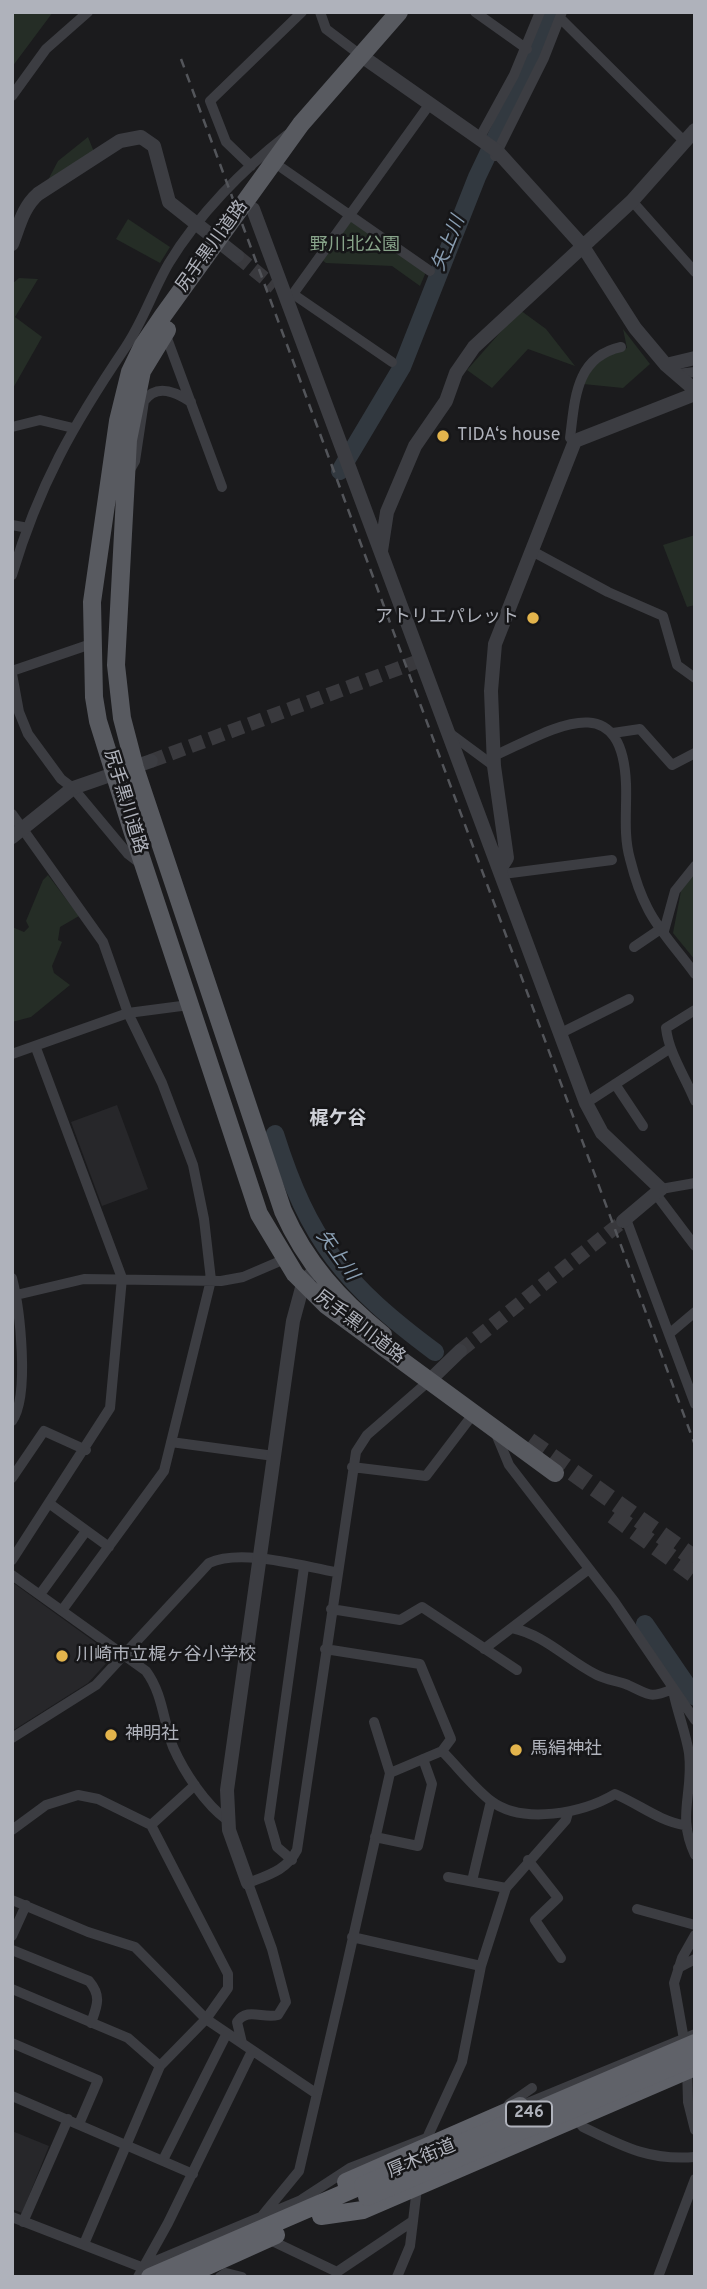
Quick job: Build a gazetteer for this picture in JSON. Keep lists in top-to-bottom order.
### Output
{
  "streets": {
    "highway": ["246", "厚木街道"],
    "main road": ["尻手黒川道路"]
  },
  "districts": ["梶ケ谷"],
  "water": ["矢上川"],
  "parks": ["野川北公園"],
  "places": [
    "TIDA‘s house",
    "アトリエパレット",
    "川崎市立梶ヶ谷小学校",
    "神明社",
    "馬絹神社"
  ]
}
